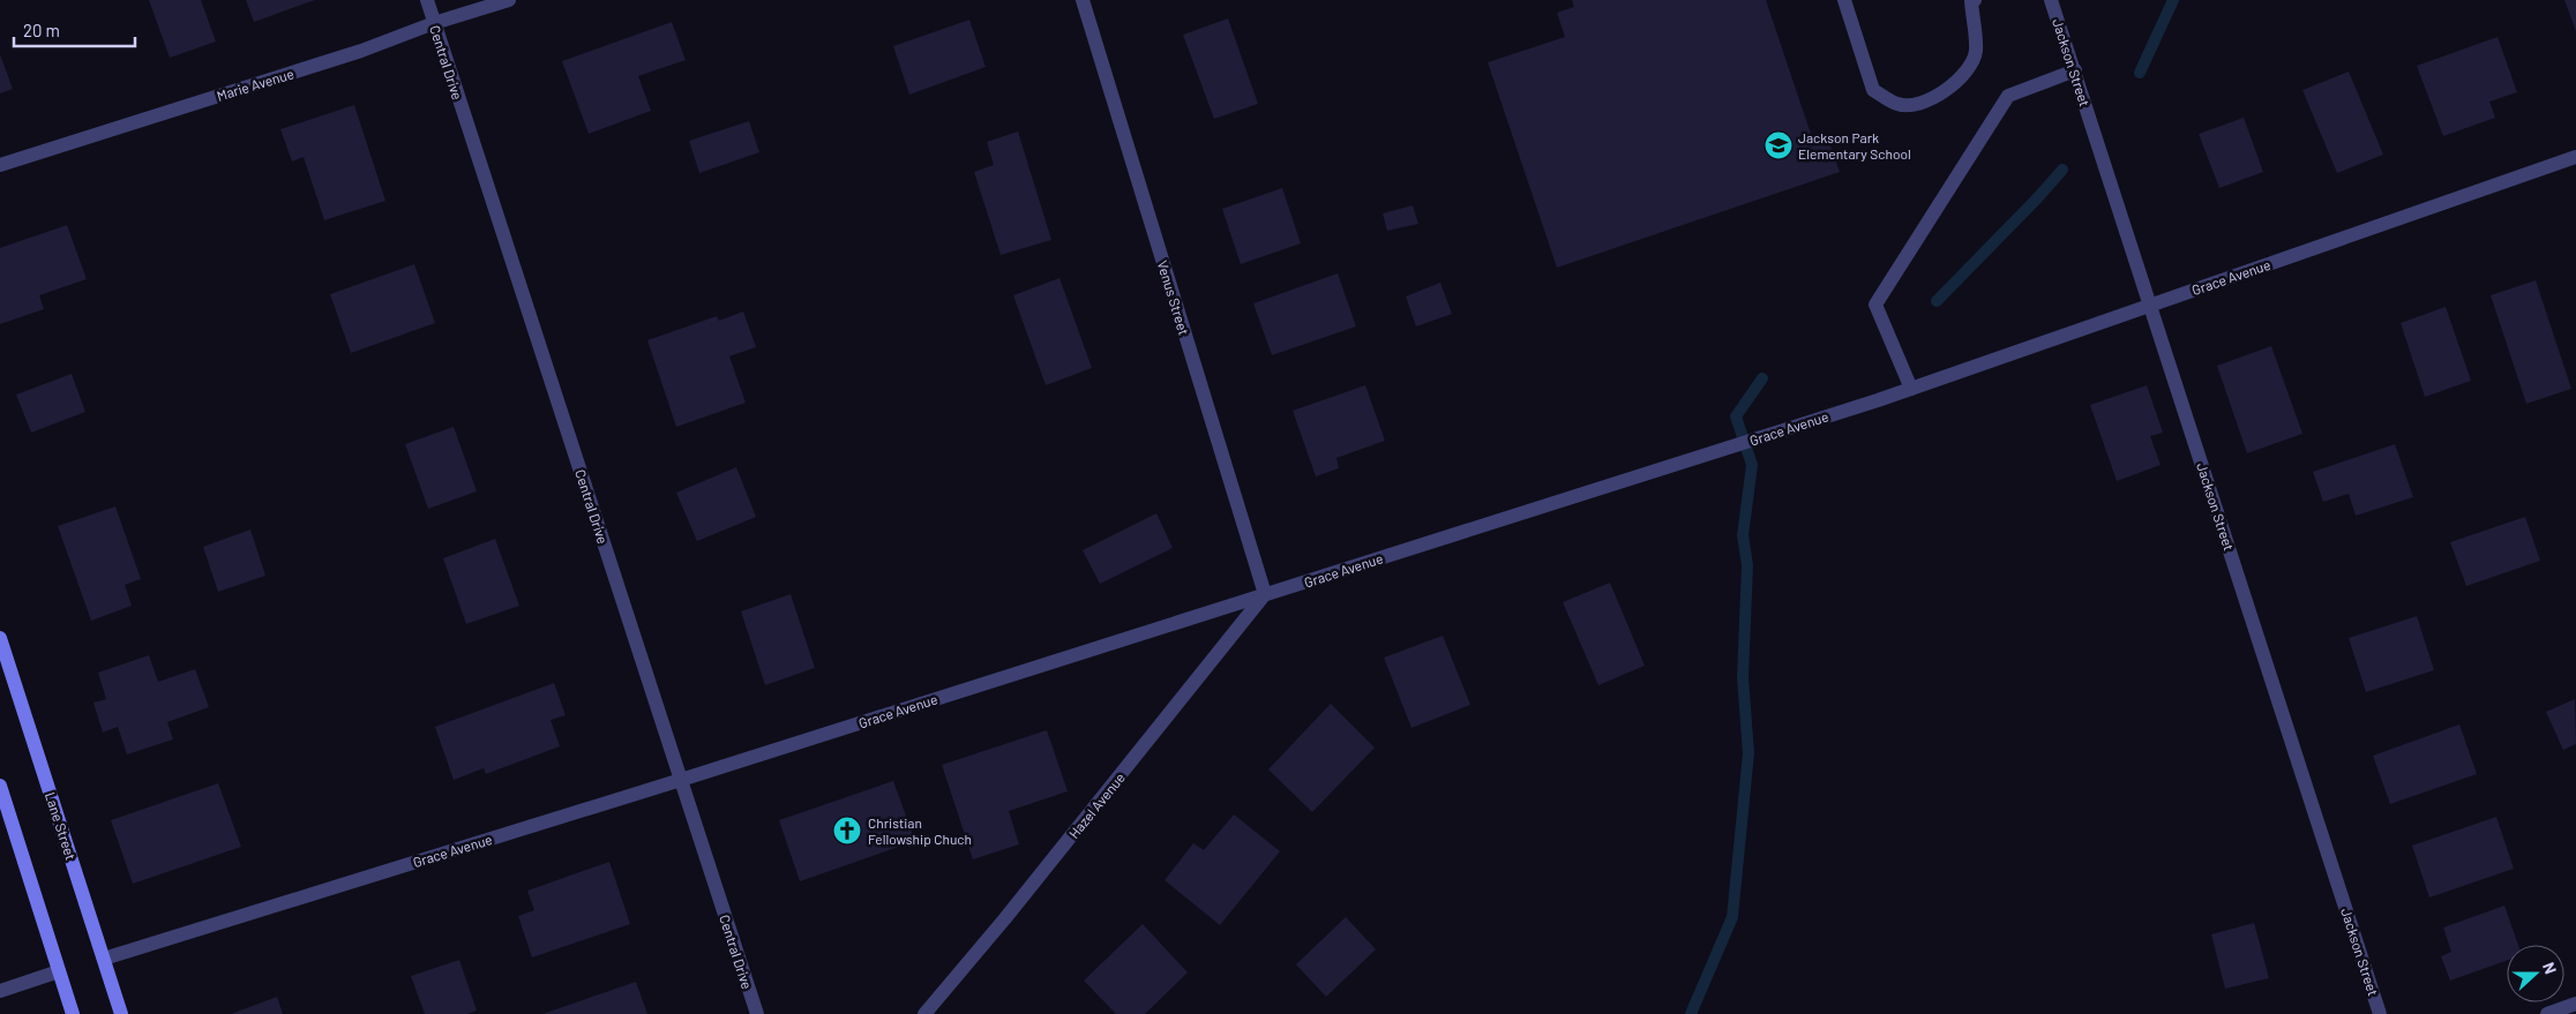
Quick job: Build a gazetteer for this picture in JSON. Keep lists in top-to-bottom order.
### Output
{
  "streets": {
    "main road": ["Lane Street"],
    "street": [
      "Central Drive",
      "Jackson Street",
      "Marie Avenue",
      "Grace Avenue",
      "Venus Street",
      "Hazel Avenue"
    ]
  },
  "crossings": [
    ["Central Drive", "Marie Avenue"],
    ["Central Drive", "Grace Avenue"],
    ["Jackson Street", "Grace Avenue"],
    ["Grace Avenue", "Venus Street"],
    ["Grace Avenue", "Hazel Avenue"],
    ["Grace Avenue", "Lane Street"],
    ["Venus Street", "Hazel Avenue"]
  ],
  "places": {
    "school or university": ["Jackson Park Elementary School"],
    "church": ["Christian Fellowship Chuch"]
  },
  "scale_bar": "20 m",
  "north": "right"
}
